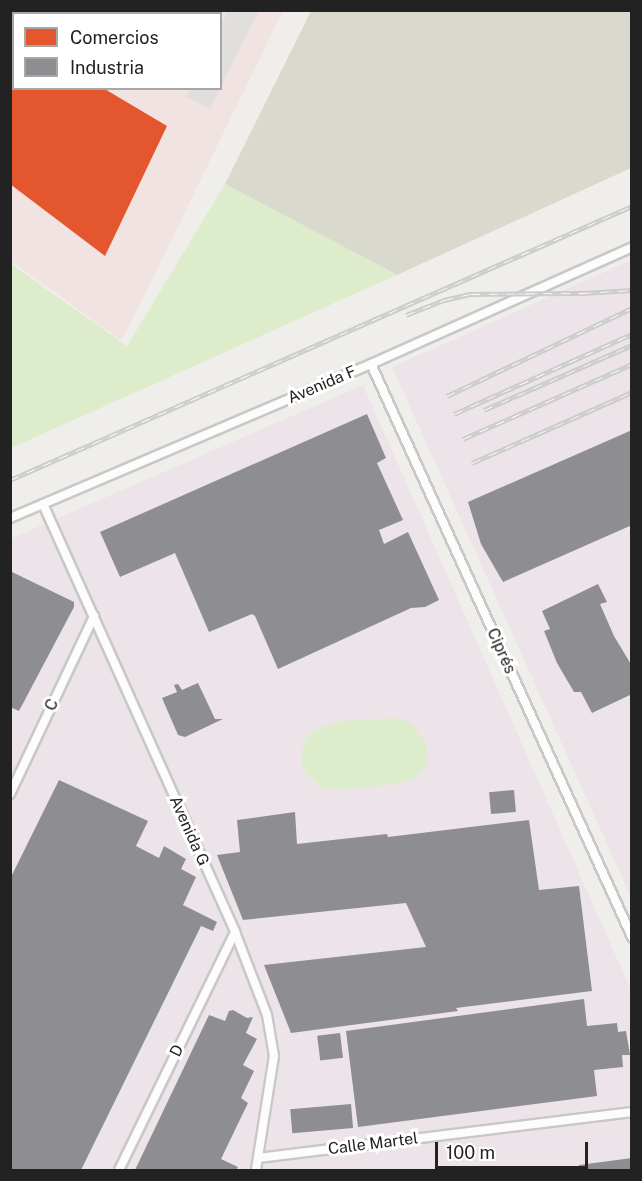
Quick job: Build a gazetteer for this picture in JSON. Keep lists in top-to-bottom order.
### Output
{
  "streets": {
    "street": [
      "Avenida F",
      "Ciprés",
      "C",
      "Avenida G",
      "D",
      "Calle Martel"
    ]
  },
  "crossings": [
    ["Avenida F", "Ciprés"],
    ["Avenida F", "Avenida G"],
    ["C", "Avenida G"],
    ["Avenida G", "D"],
    ["Avenida G", "Calle Martel"]
  ],
  "legend": ["Comercios", "Industria"],
  "scale_bar": "100 m"
}
